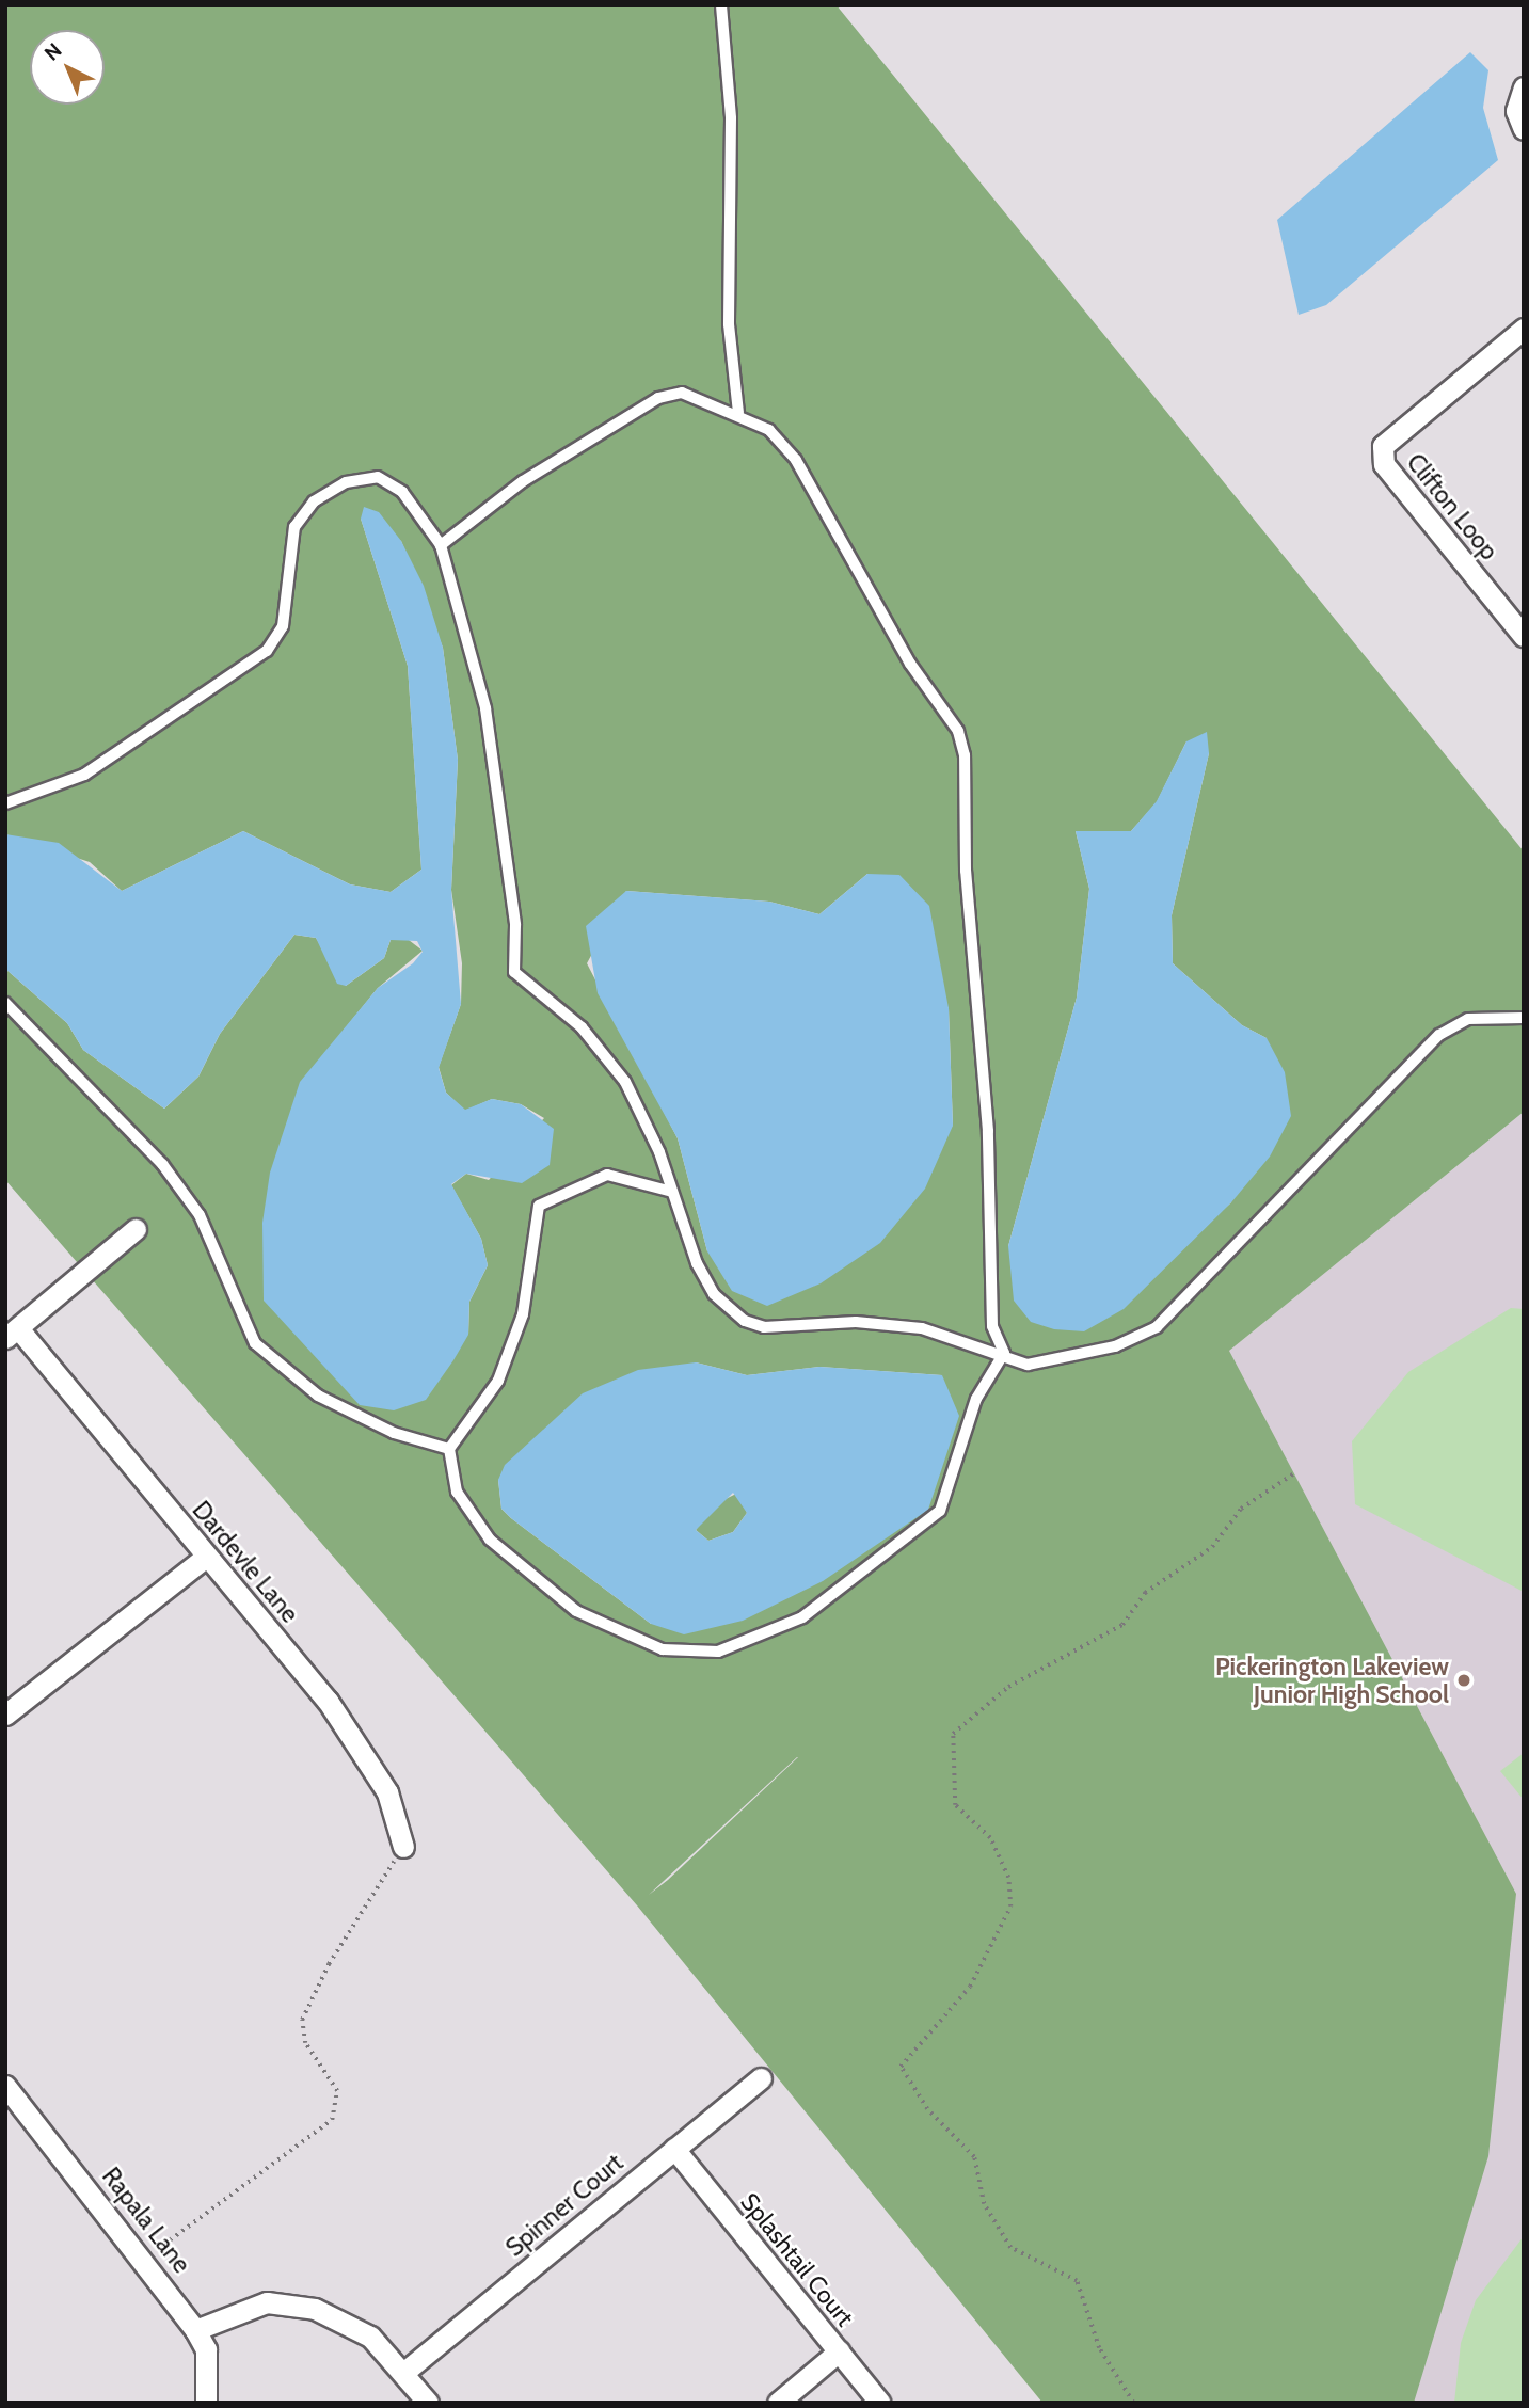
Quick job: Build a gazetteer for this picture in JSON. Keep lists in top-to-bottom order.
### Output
{
  "streets": {
    "street": [
      "Clifton Loop",
      "Dardevle Lane",
      "Spinner Court",
      "Rapala Lane",
      "Splashtail Court"
    ]
  },
  "crossings": [
    ["Spinner Court", "Splashtail Court"]
  ],
  "places": ["Pickerington Lakeview Junior High School"],
  "north": "top left"
}
